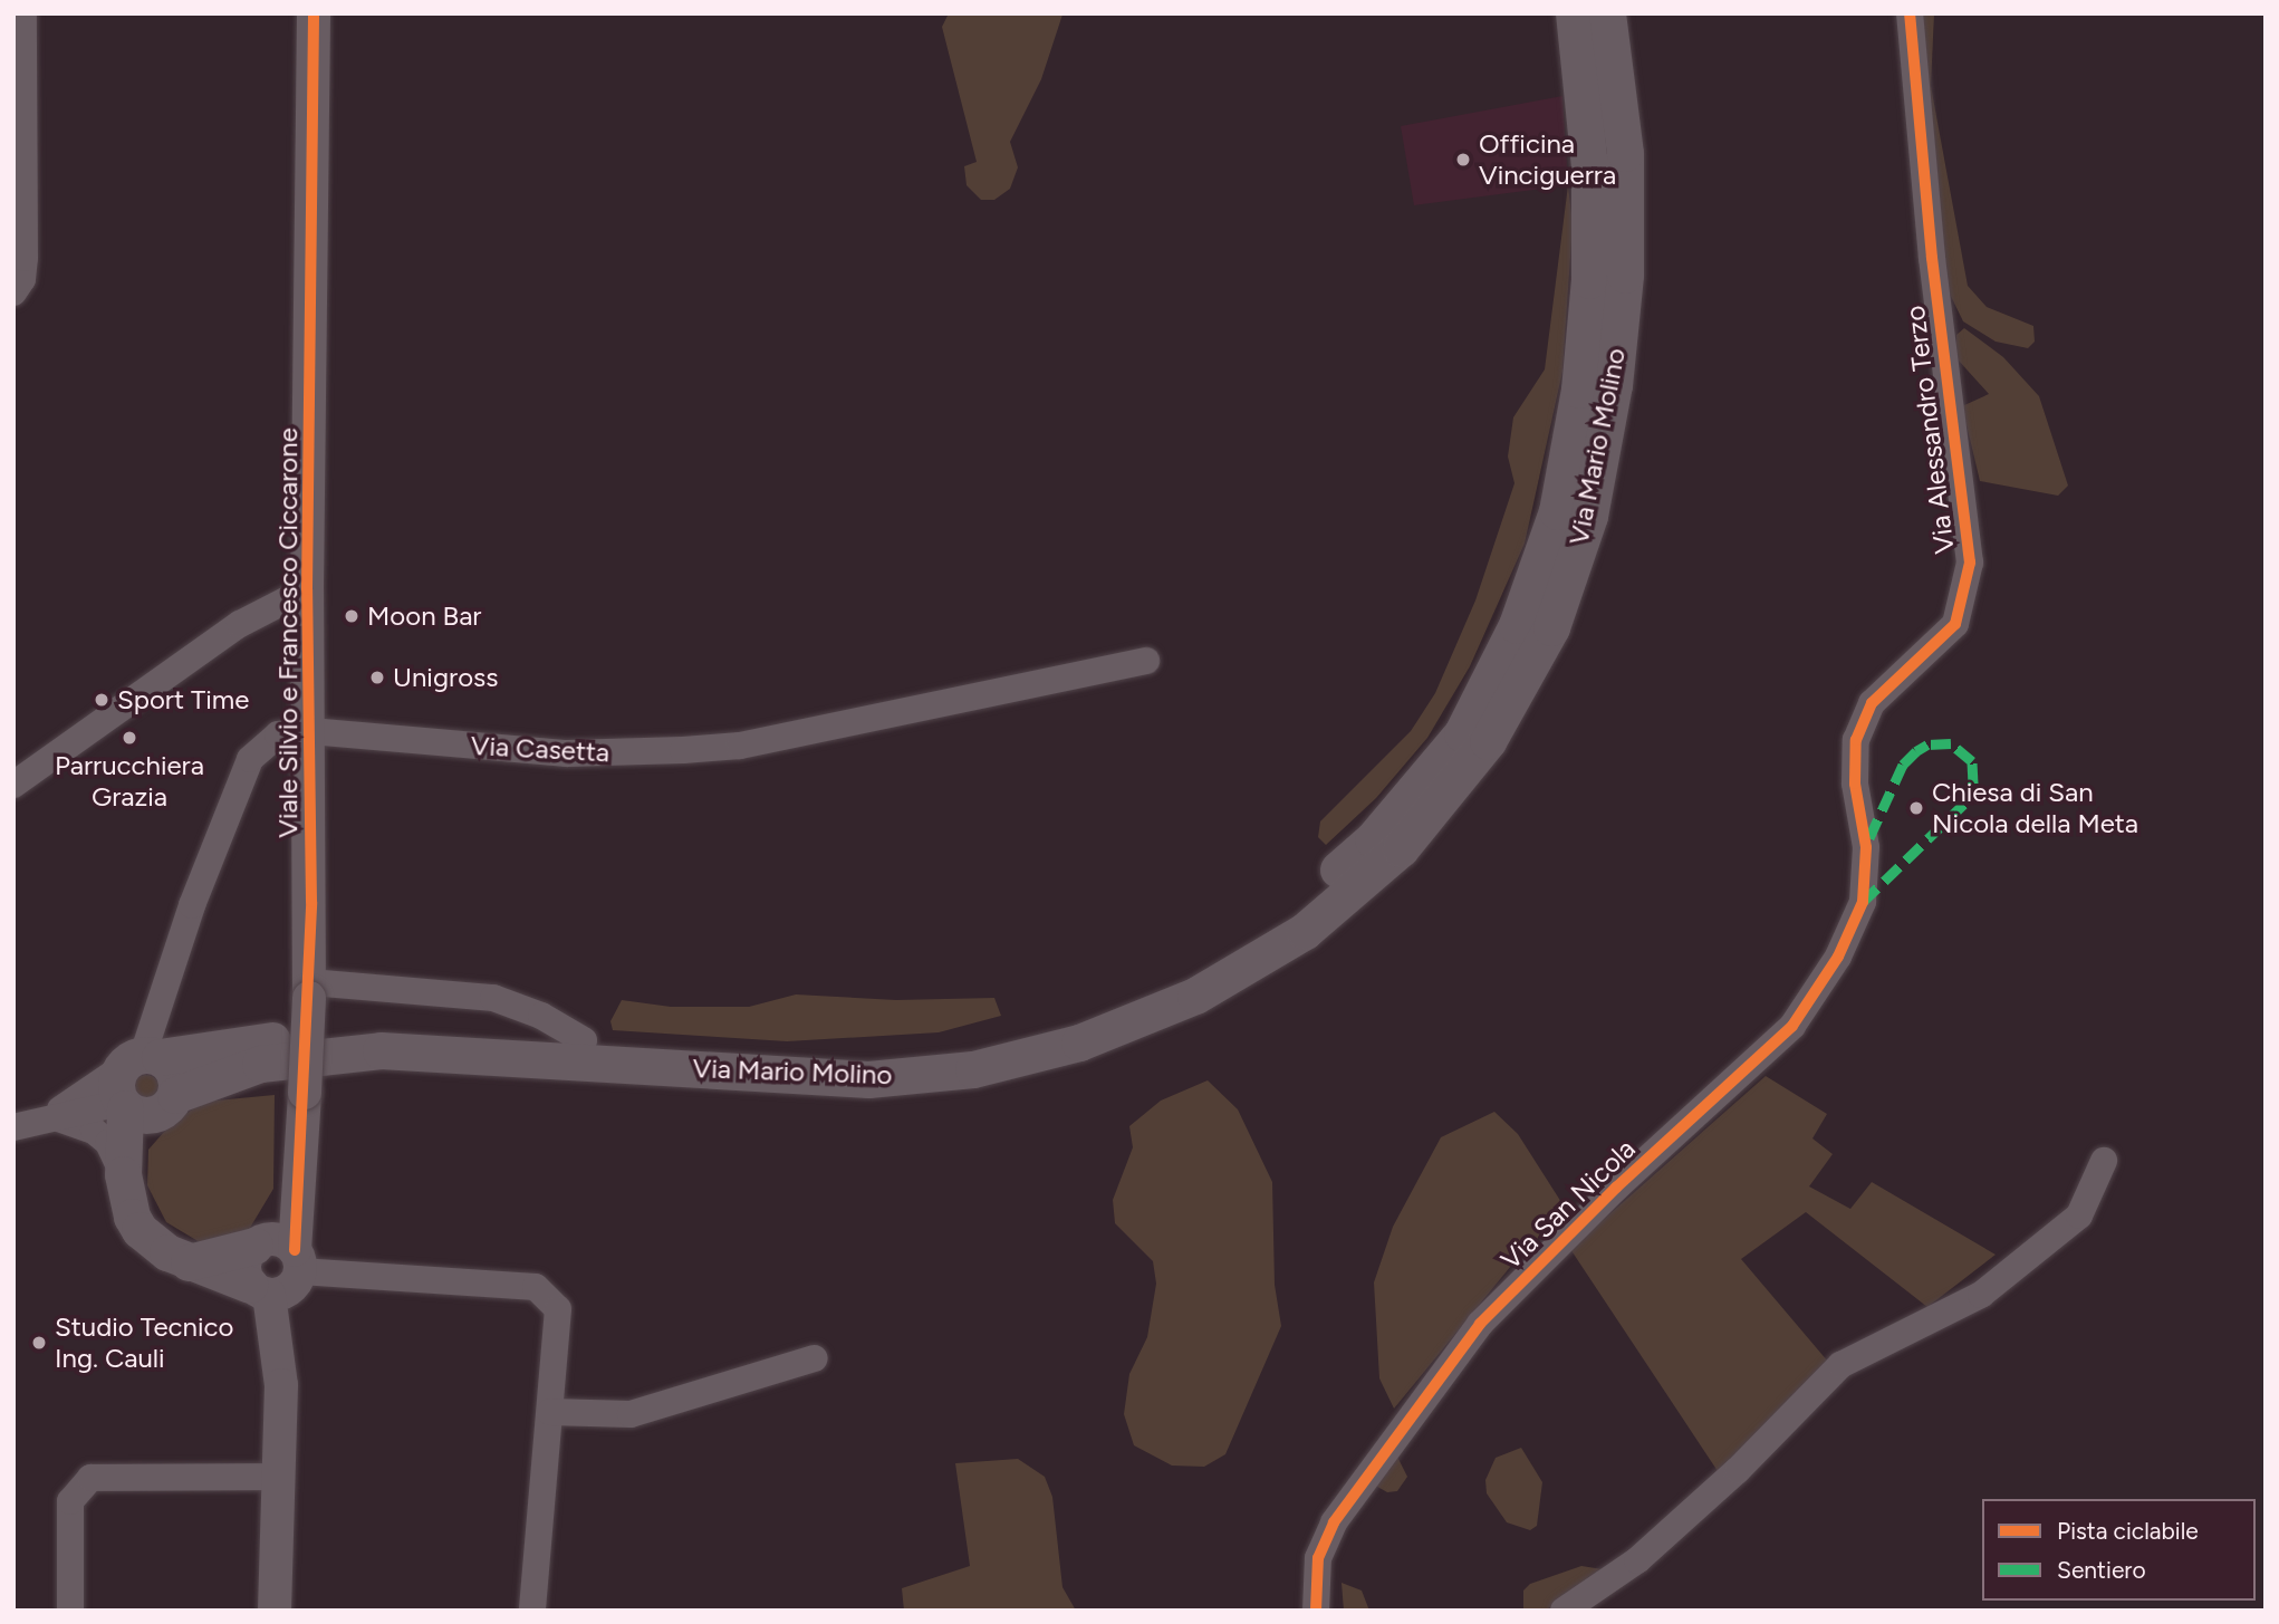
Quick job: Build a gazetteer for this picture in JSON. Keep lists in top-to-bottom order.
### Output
{
  "streets": {
    "main road": ["Via Mario Molino"],
    "street": [
      "Via Alessandro Terzo",
      "Viale Silvio e Francesco Ciccarone",
      "Via Casetta",
      "Via San Nicola"
    ]
  },
  "crossings": [
    ["Via Alessandro Terzo", "Via San Nicola"],
    ["Via Mario Molino", "Via Casetta"],
    ["Viale Silvio e Francesco Ciccarone", "Via Casetta"]
  ],
  "places": [
    "Officina Vinciguerra",
    "Moon Bar",
    "Unigross",
    "Sport Time",
    "Parrucchiera Grazia",
    "Chiesa di San Nicola della Meta",
    "Studio Tecnico Ing. Cauli"
  ],
  "legend": ["Pista ciclabile", "Sentiero"]
}
